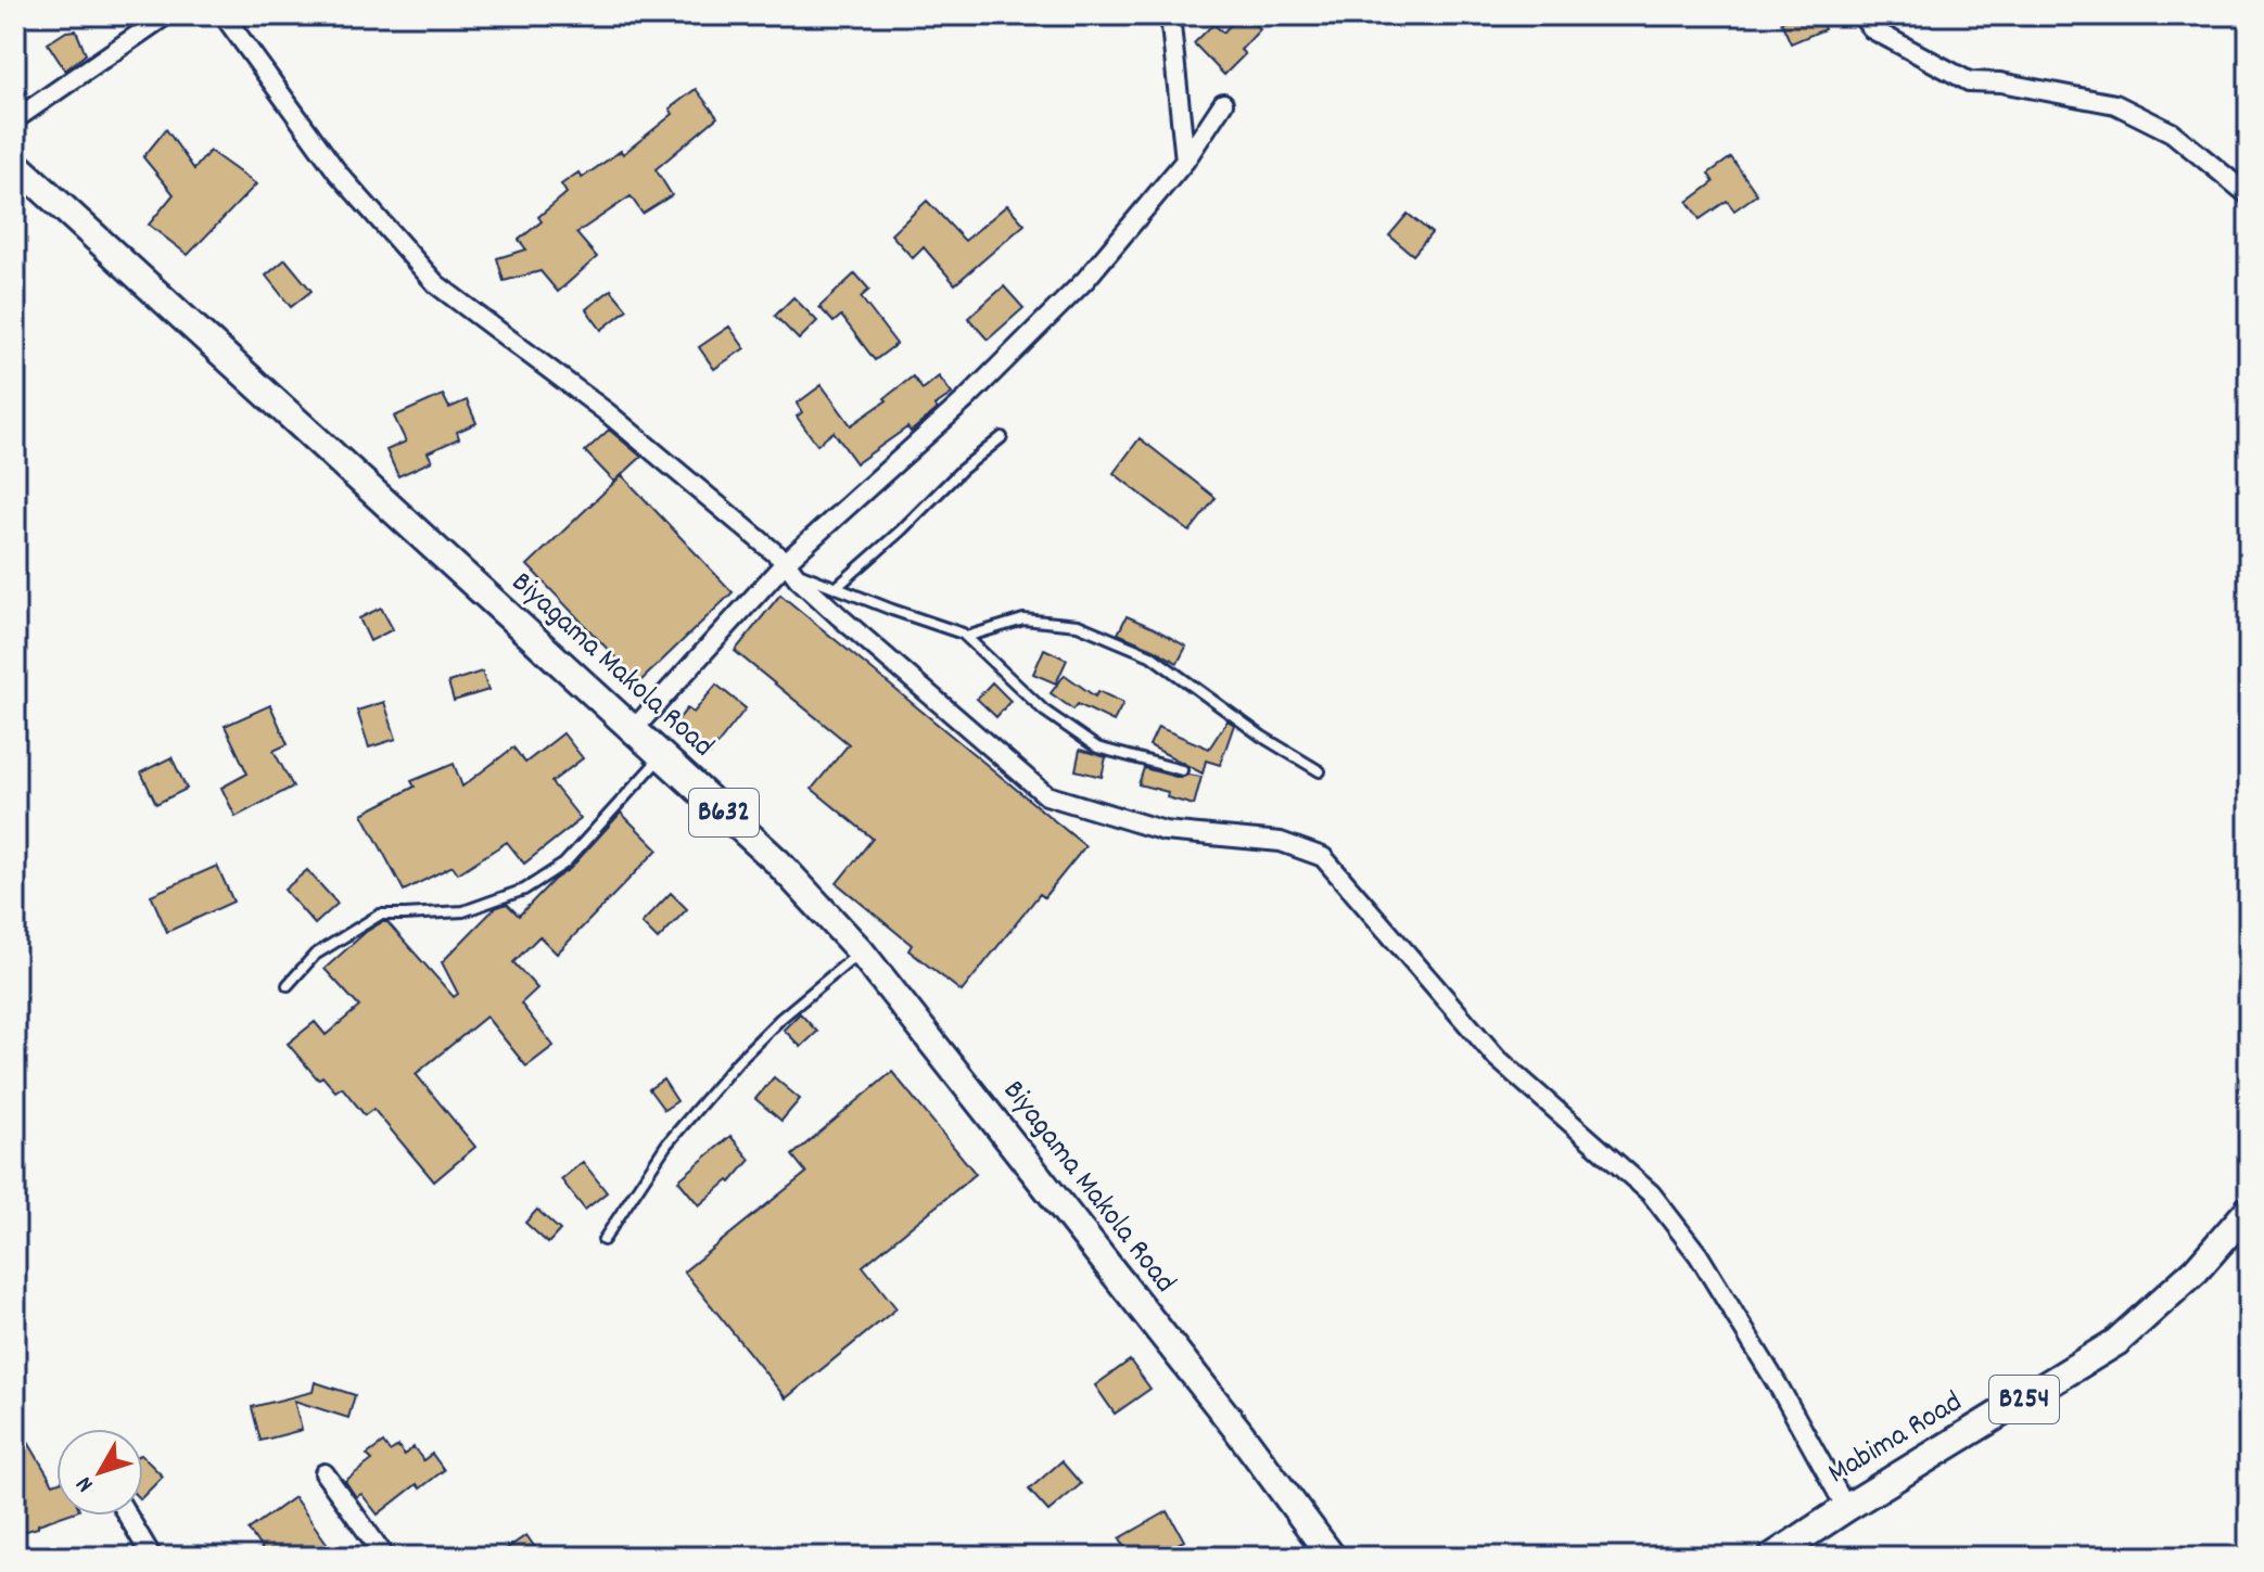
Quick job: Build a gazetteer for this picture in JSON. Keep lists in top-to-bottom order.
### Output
{
  "streets": {
    "main road": [
      "Biyagama Makola Road",
      "B632",
      "B254",
      "Mabima Road"
    ]
  },
  "north": "bottom left"
}
